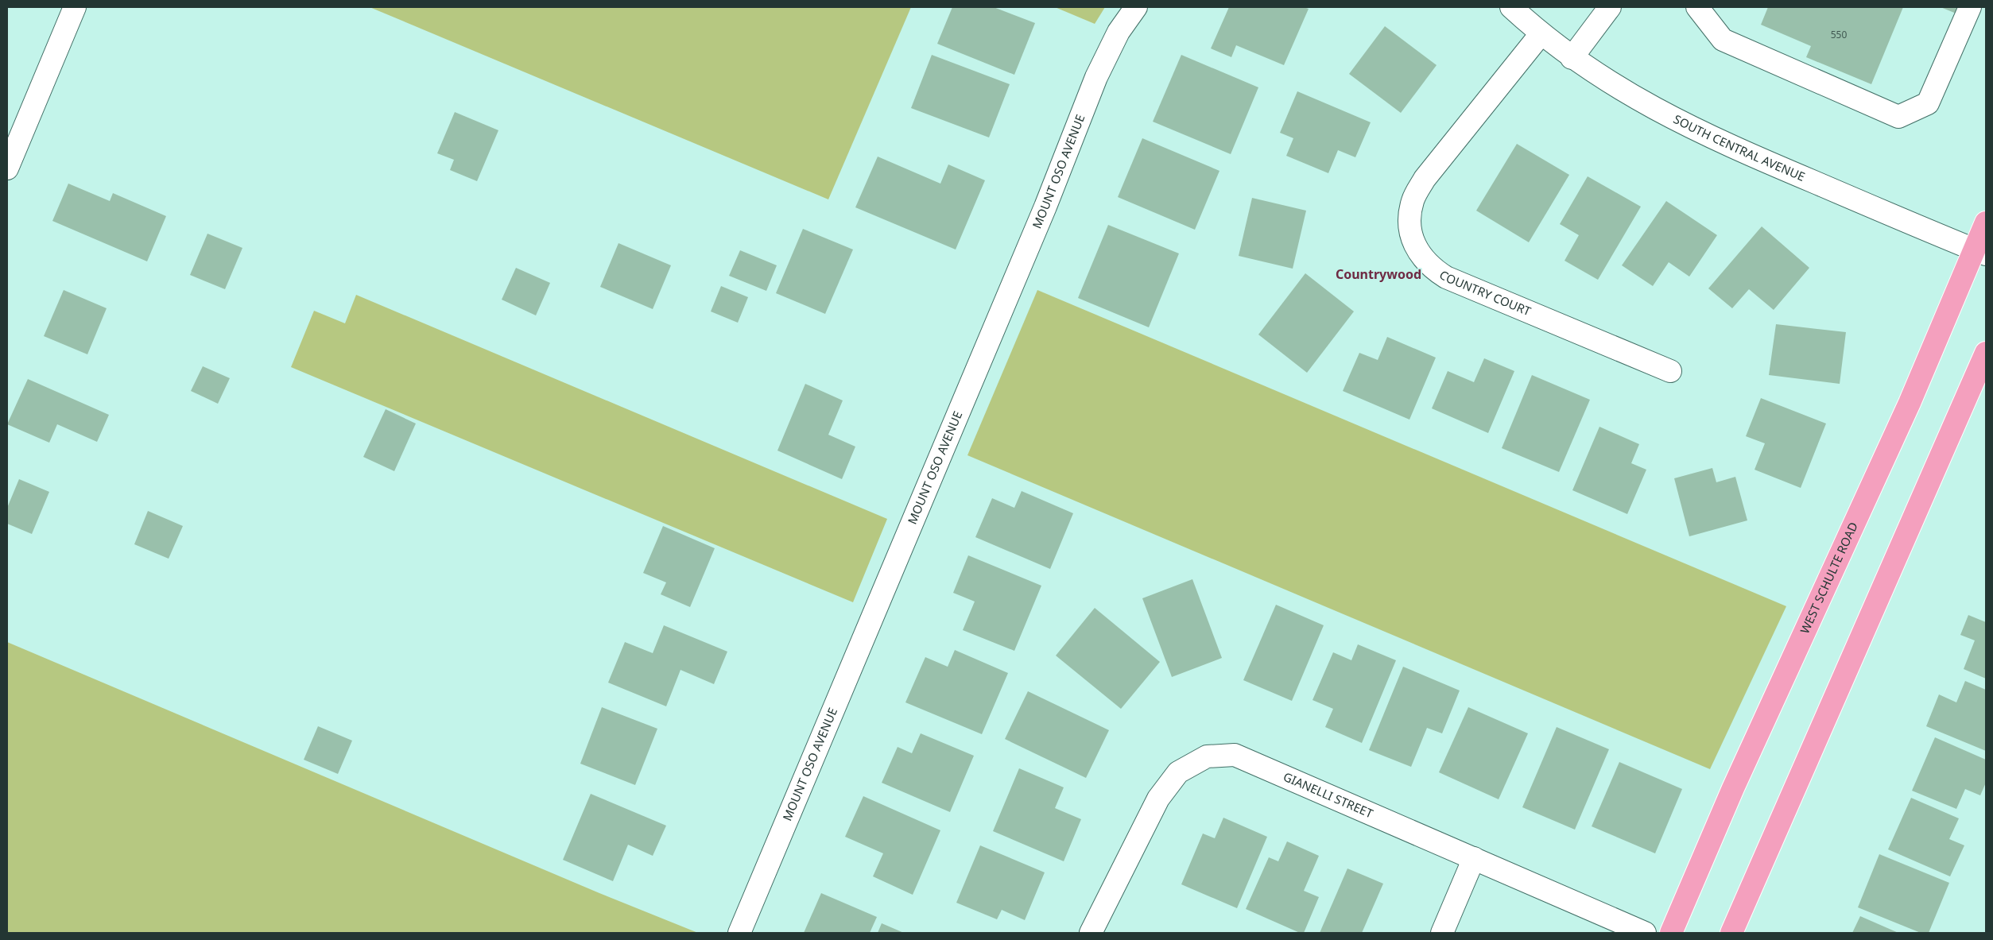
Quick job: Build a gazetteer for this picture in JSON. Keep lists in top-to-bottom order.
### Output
{
  "streets": {
    "main road": ["WEST SCHULTE ROAD"],
    "street": [
      "SOUTH CENTRAL AVENUE",
      "MOUNT OSO AVENUE",
      "COUNTRY COURT",
      "GIANELLI STREET"
    ]
  },
  "crossings": [
    ["SOUTH CENTRAL AVENUE", "COUNTRY COURT"],
    ["SOUTH CENTRAL AVENUE", "WEST SCHULTE ROAD"]
  ],
  "districts": ["Countrywood"],
  "house_numbers": ["550"]
}
